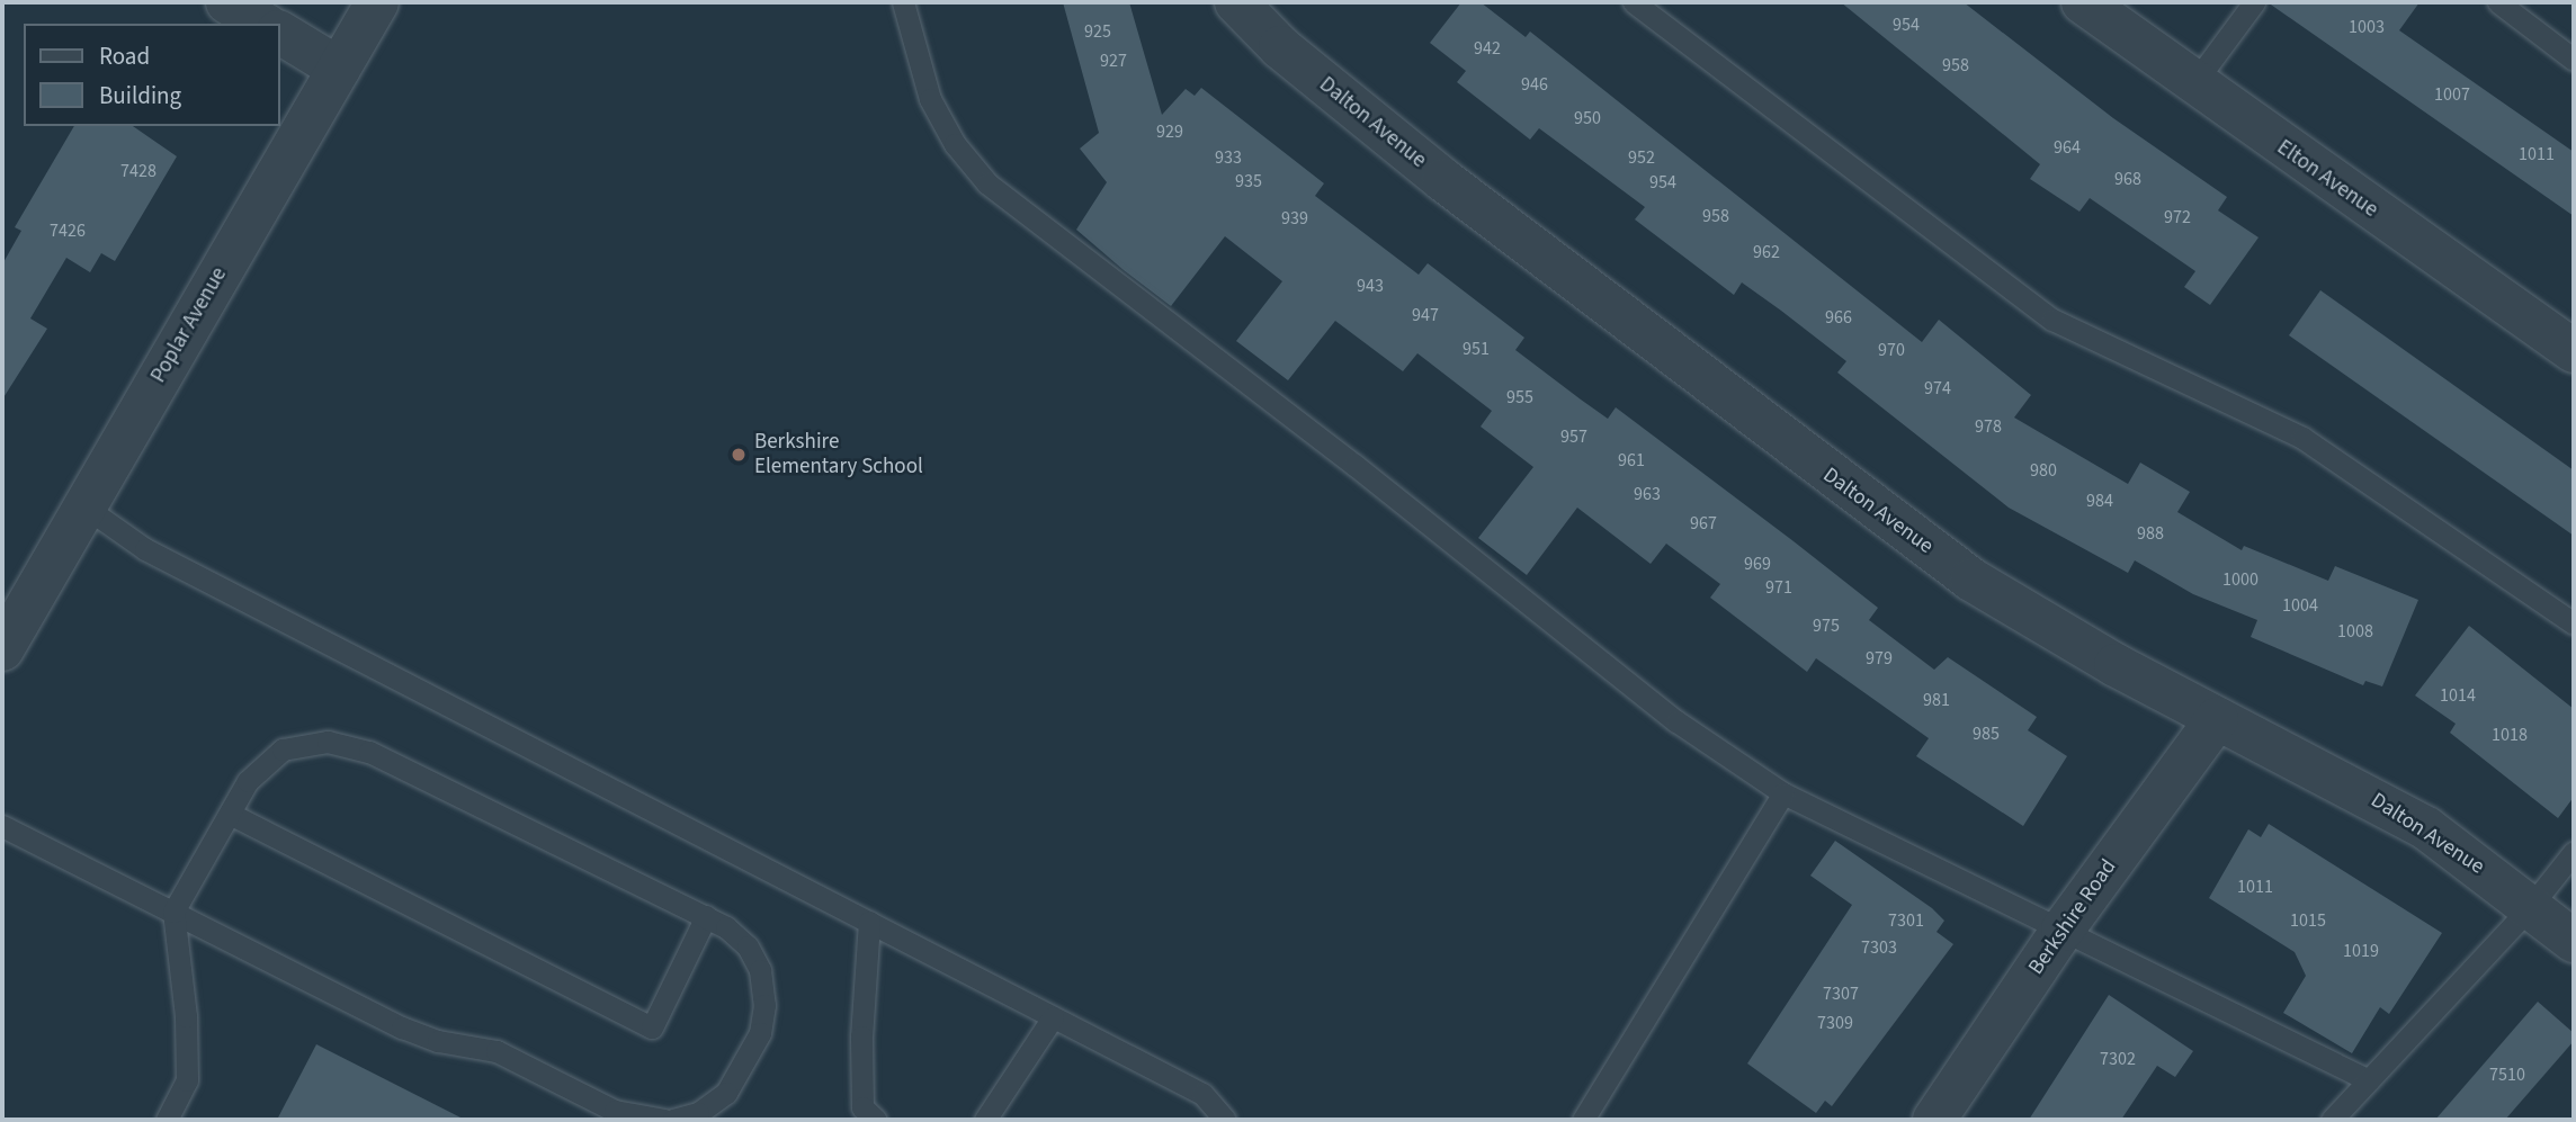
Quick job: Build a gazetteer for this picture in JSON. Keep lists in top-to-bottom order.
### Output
{
  "streets": {
    "street": [
      "Dalton Avenue",
      "Elton Avenue",
      "Poplar Avenue",
      "Berkshire Road"
    ]
  },
  "crossings": [
    ["Dalton Avenue", "Berkshire Road"]
  ],
  "places": ["Berkshire Elementary School"],
  "house_numbers": [
    "954",
    "1003",
    "925",
    "942",
    "927",
    "958",
    "946",
    "1007",
    "950",
    "929",
    "964",
    "1011",
    "933",
    "952",
    "7428",
    "968",
    "935",
    "954",
    "958",
    "972",
    "939",
    "7426",
    "962",
    "943",
    "947",
    "966",
    "951",
    "970",
    "974",
    "955",
    "978",
    "957",
    "961",
    "980",
    "963",
    "984",
    "967",
    "988",
    "969",
    "1000",
    "971",
    "1004",
    "975",
    "1008",
    "979",
    "1014",
    "981",
    "985",
    "1018",
    "1011",
    "7301",
    "1015",
    "7303",
    "1019",
    "7307",
    "7309",
    "7302",
    "7510"
  ],
  "legend": ["Road", "Building"]
}
